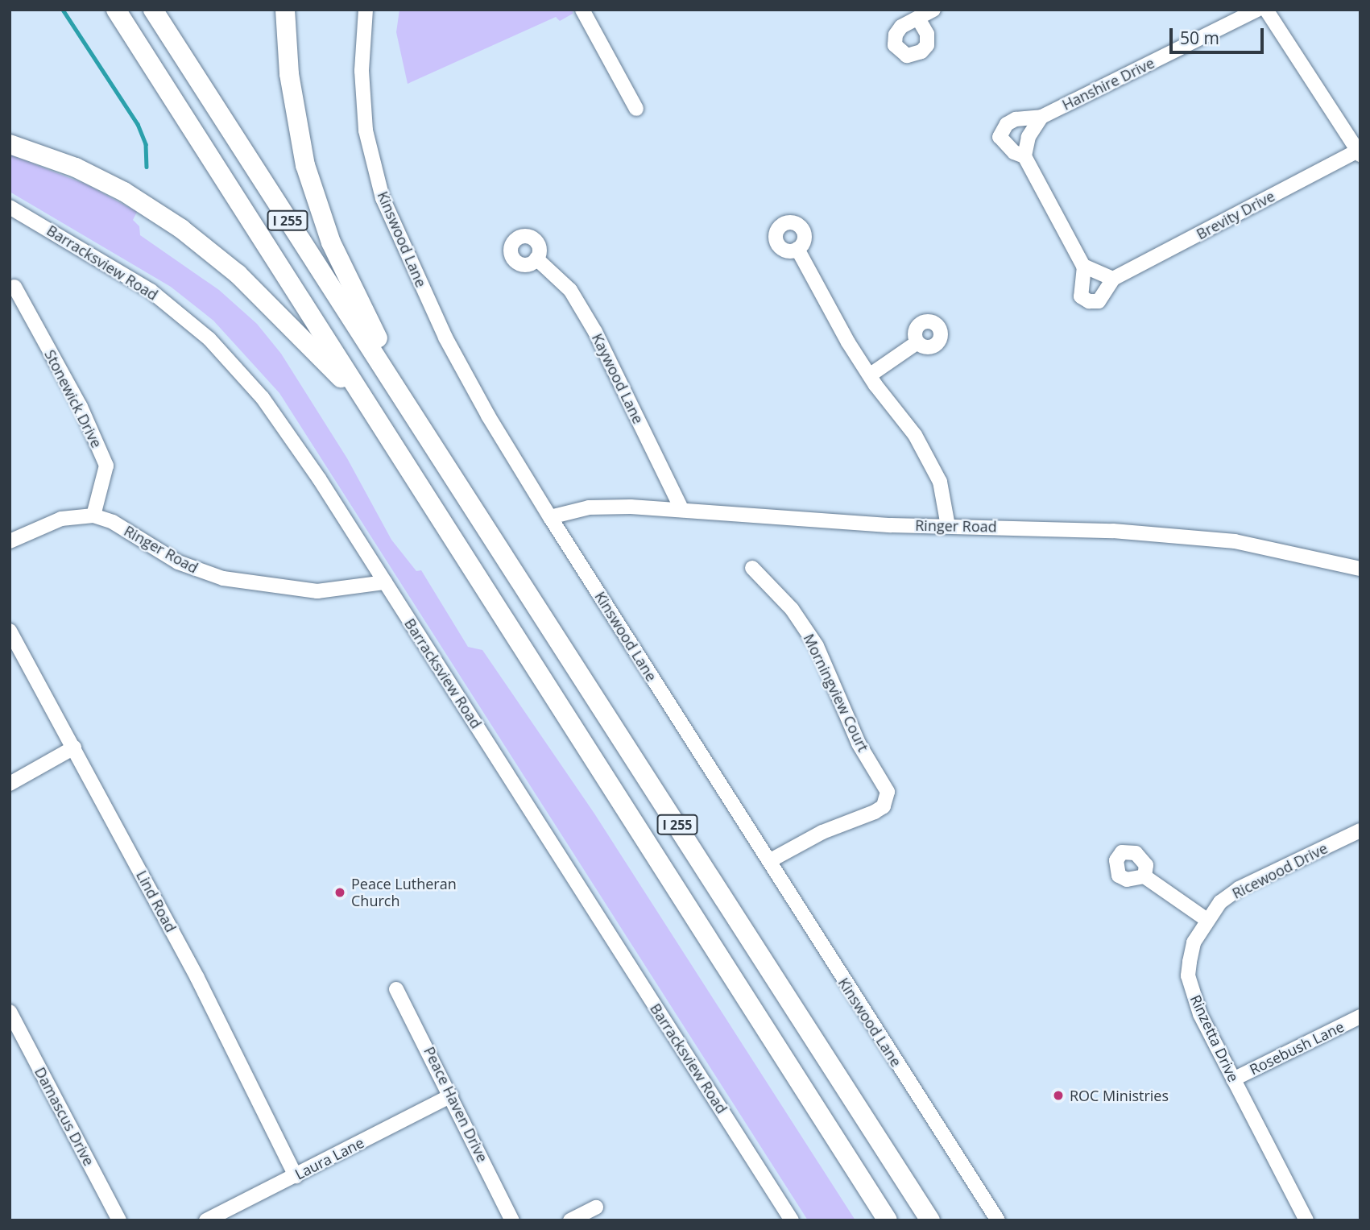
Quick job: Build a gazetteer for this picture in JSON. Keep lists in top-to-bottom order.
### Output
{
  "streets": {
    "highway": ["I 255"],
    "street": [
      "Hanshire Drive",
      "Brevity Drive",
      "Kinswood Lane",
      "Barracksview Road",
      "Kaywood Lane",
      "Stonewick Drive",
      "Ringer Road",
      "Morningview Court",
      "Ricewood Drive",
      "Lind Road",
      "Rinzetta Drive",
      "Rosebush Lane",
      "Peace Haven Drive",
      "Damascus Drive",
      "Laura Lane"
    ]
  },
  "crossings": [
    ["Kinswood Lane", "Ringer Road"],
    ["Kinswood Lane", "Morningview Court"],
    ["Barracksview Road", "Ringer Road"],
    ["Kaywood Lane", "Ringer Road"],
    ["Stonewick Drive", "Ringer Road"],
    ["Ricewood Drive", "Rinzetta Drive"],
    ["Lind Road", "Laura Lane"],
    ["Rinzetta Drive", "Rosebush Lane"],
    ["Peace Haven Drive", "Laura Lane"]
  ],
  "places": ["Peace Lutheran Church", "ROC Ministries"],
  "scale_bar": "50 m"
}
